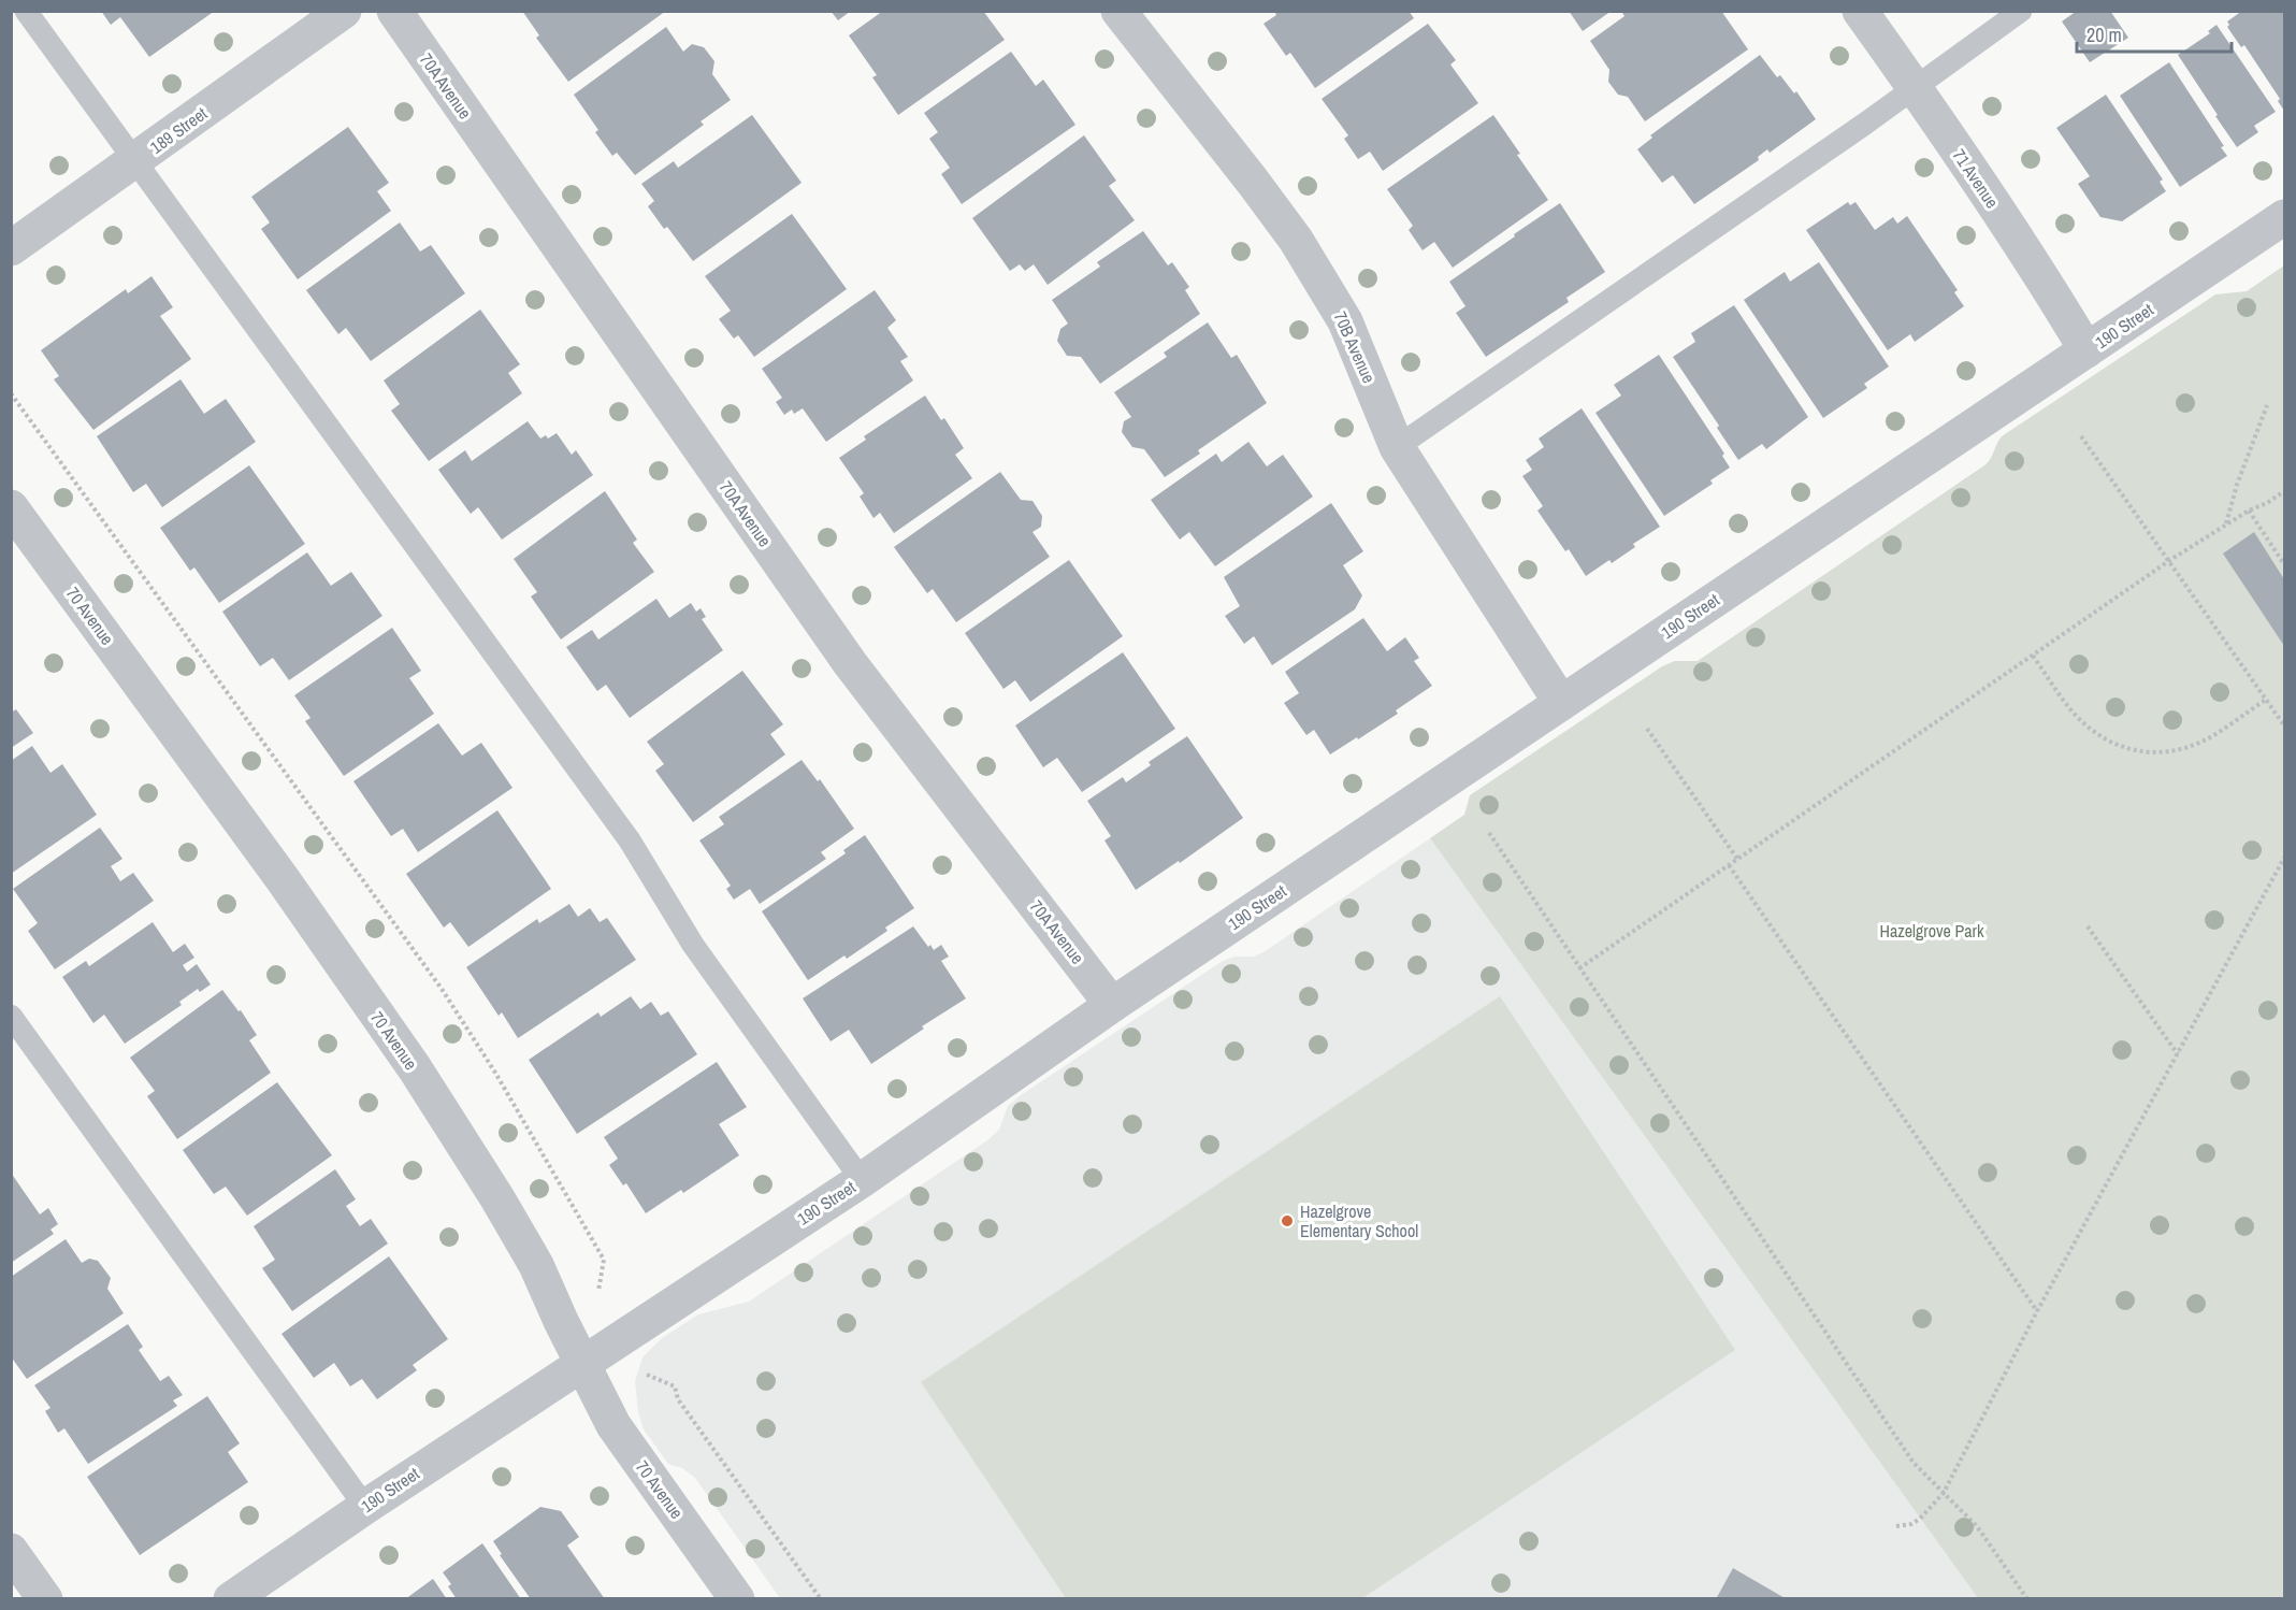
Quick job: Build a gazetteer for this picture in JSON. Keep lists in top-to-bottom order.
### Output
{
  "streets": {
    "street": [
      "70A Avenue",
      "189 Street",
      "71 Avenue",
      "190 Street",
      "70B Avenue",
      "70 Avenue"
    ]
  },
  "crossings": [
    ["70A Avenue", "190 Street"],
    ["71 Avenue", "190 Street"],
    ["190 Street", "70B Avenue"],
    ["190 Street", "70 Avenue"]
  ],
  "parks": ["Hazelgrove Park"],
  "places": ["Hazelgrove Elementary School"],
  "scale_bar": "20 m"
}
